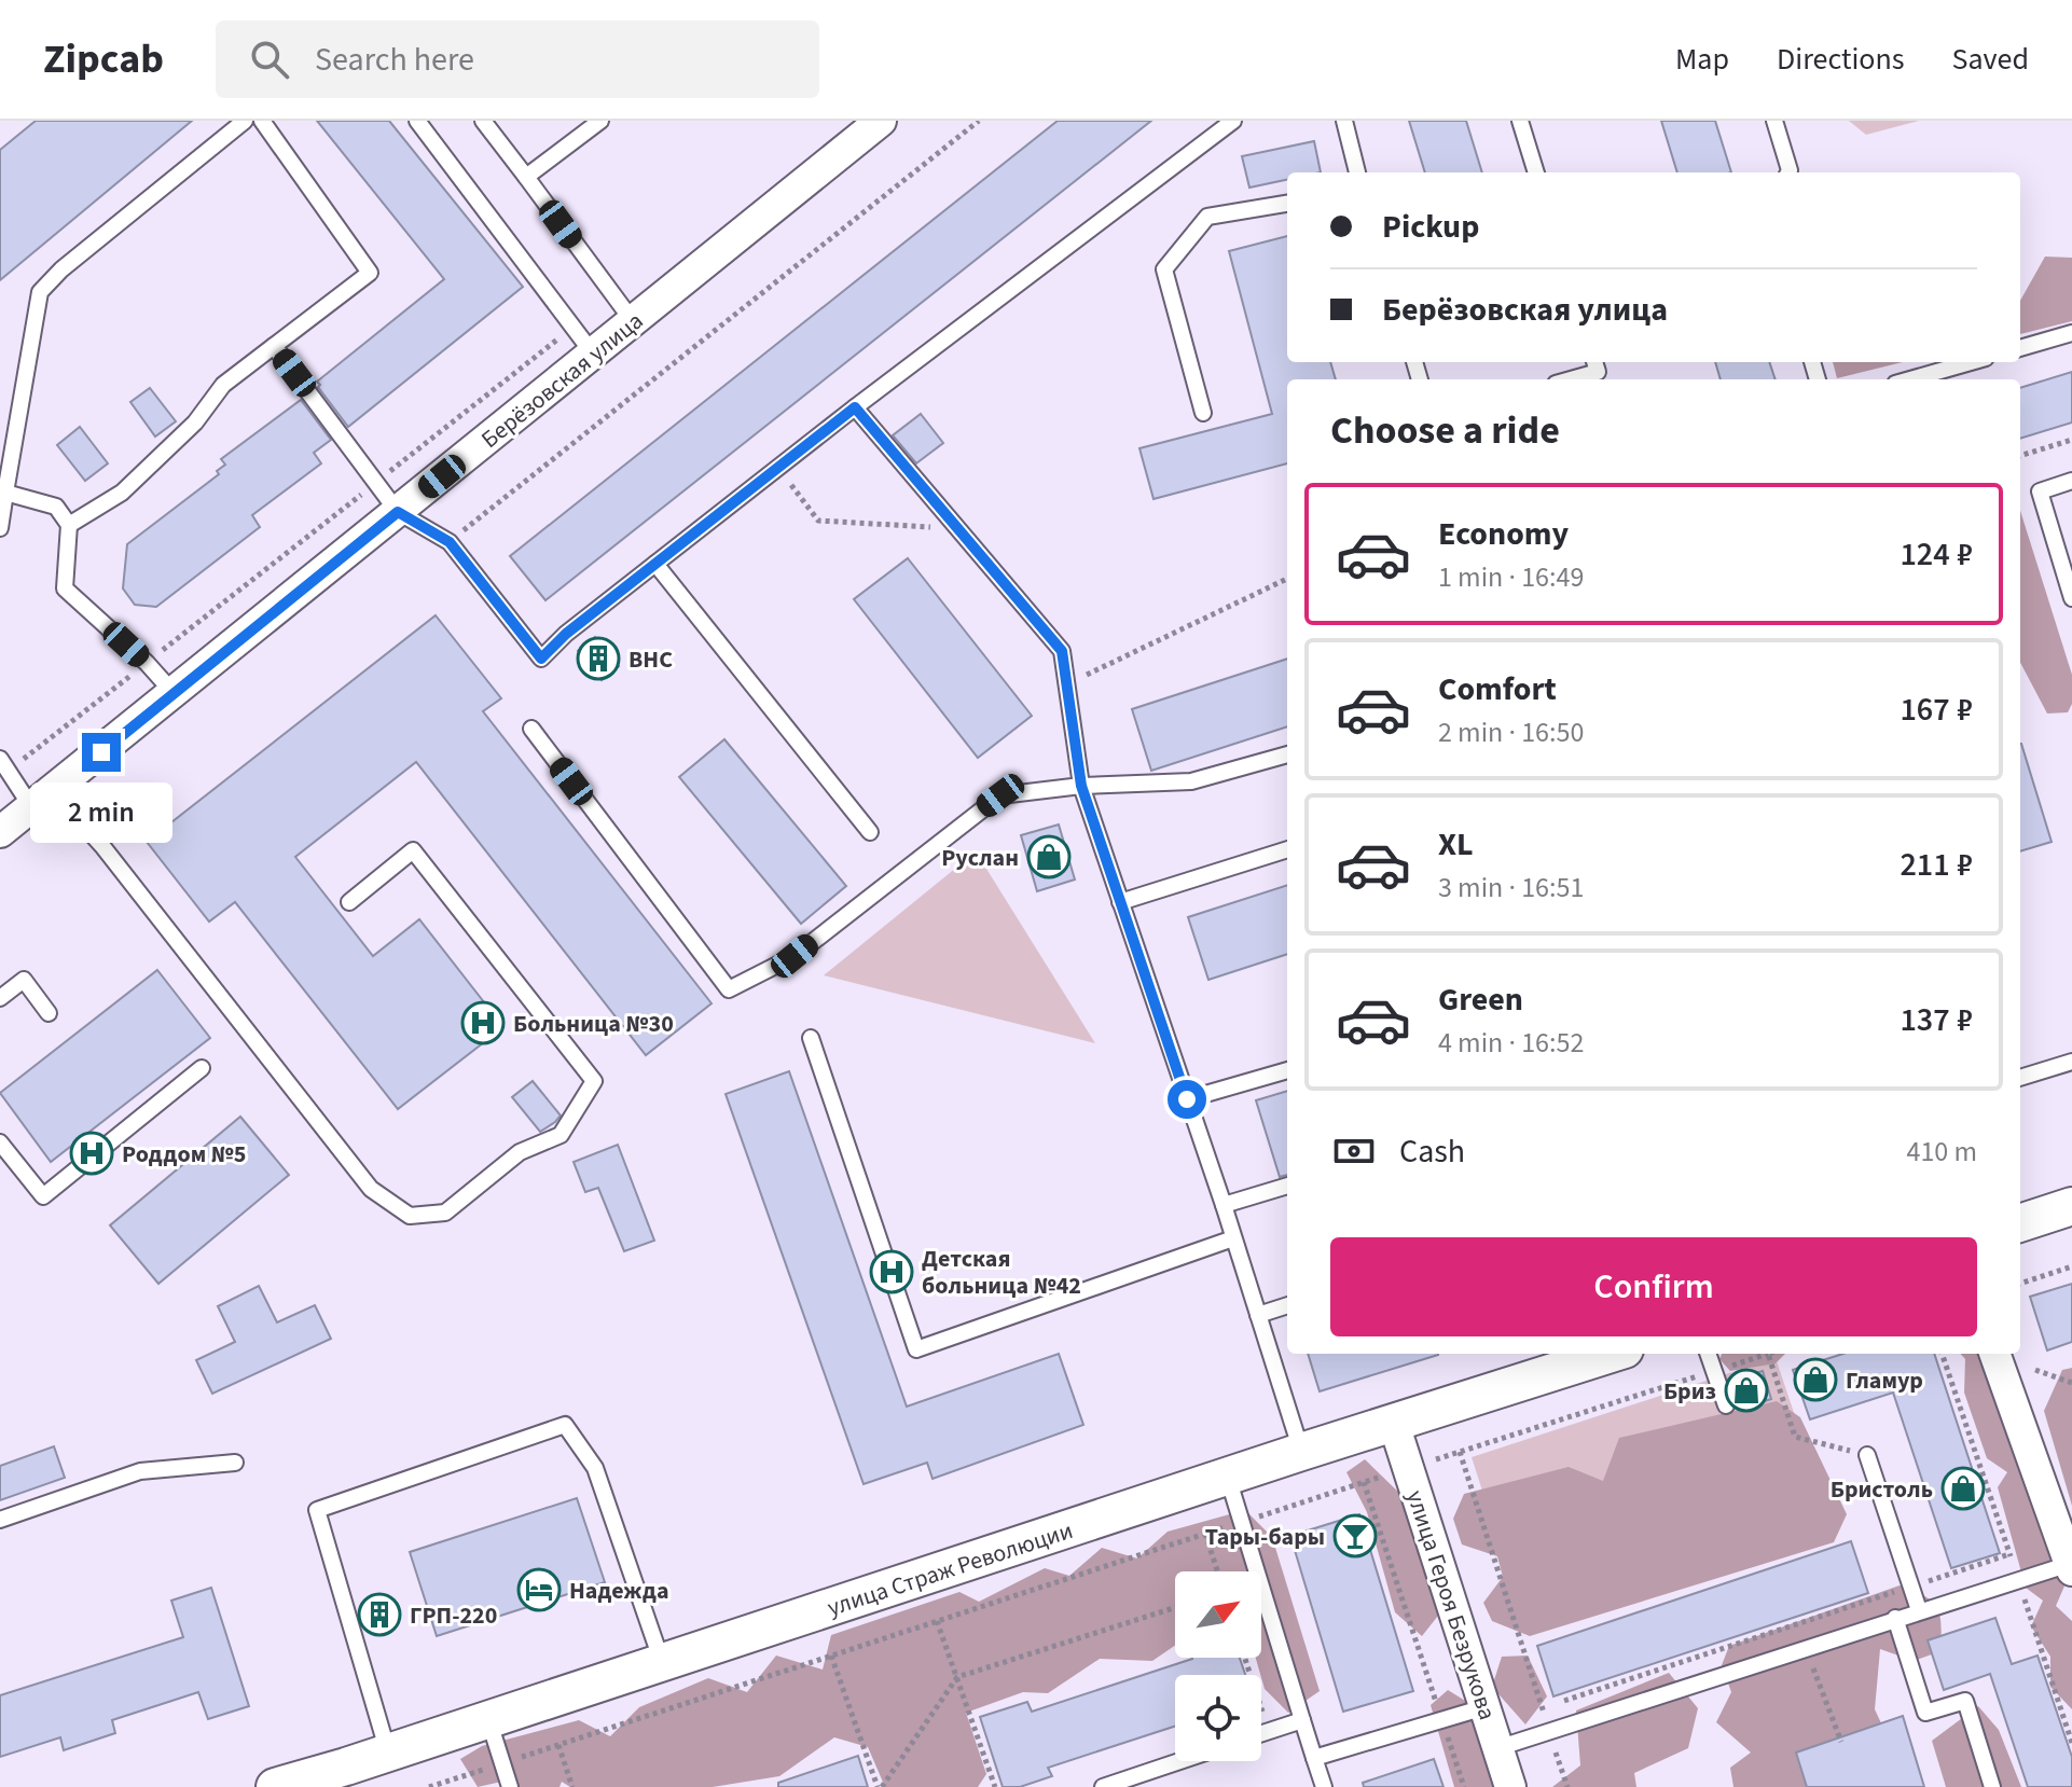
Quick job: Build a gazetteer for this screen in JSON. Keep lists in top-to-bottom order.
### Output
{
  "streets": {
    "street": ["Берёзовская улица", "улица Страж Революции", "улица Героя Безрукова"]
  },
  "crossings": [
    ["улица Страж Революции", "улица Героя Безрукова"]
  ],
  "places": {
    "building": ["ВНС", "ГРП-220"],
    "shop": [
      "Руслан",
      "Гламур",
      "Бриз",
      "Бристоль"
    ],
    "hospital": ["Больница №30", "Роддом №5", "Детская больница №42"],
    "bar": ["Тары-бары"],
    "hotel": ["Надежда"]
  },
  "north": "top right",
  "page": {
    "header": "Zipcab",
    "search": "Search here",
    "nav": ["Map", "Directions", "Saved"],
    "banner": ["Pickup", "Берёзовская улица"],
    "heading": "Choose a ride",
    "list": [
      {
        "name": "Economy",
        "note": "1 min · 16:49",
        "value": "124 ₽"
      },
      {
        "name": "Comfort",
        "note": "2 min · 16:50",
        "value": "167 ₽"
      },
      {
        "name": "XL",
        "note": "3 min · 16:51",
        "value": "211 ₽"
      },
      {
        "name": "Green",
        "note": "4 min · 16:52",
        "value": "137 ₽"
      }
    ],
    "bubble": "2 min",
    "pay": ["Cash", "410 m"],
    "buttons": "Confirm"
  }
}
